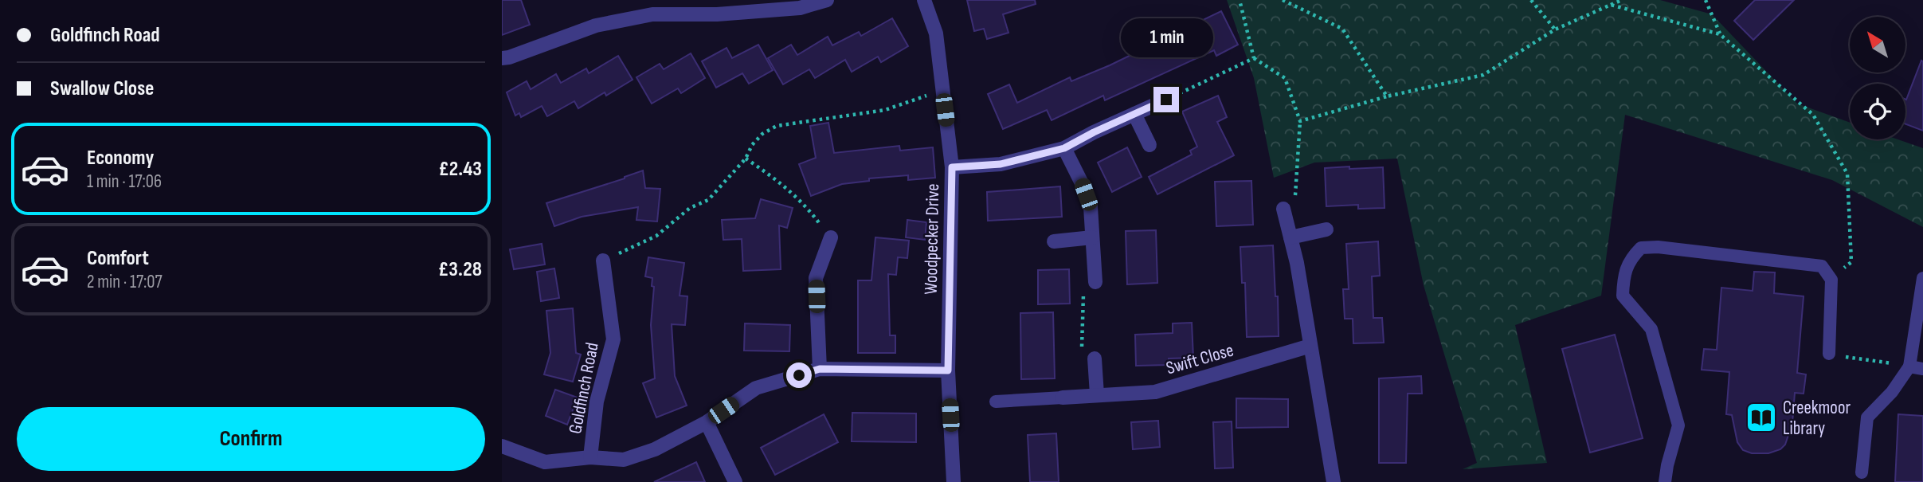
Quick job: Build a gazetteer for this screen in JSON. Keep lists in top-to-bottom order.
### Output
{
  "streets": {
    "street": ["Woodpecker Drive", "Swift Close", "Goldfinch Road"]
  },
  "crossings": [
    ["Woodpecker Drive", "Goldfinch Road"]
  ],
  "places": {
    "library": ["Creekmoor Library"]
  },
  "north": "top left",
  "page": {
    "banner": ["Goldfinch Road", "Swallow Close"],
    "bubble": "1 min",
    "list": [
      {
        "name": "Economy",
        "note": "1 min · 17:06",
        "value": "£2.43"
      },
      {
        "name": "Comfort",
        "note": "2 min · 17:07",
        "value": "£3.28"
      }
    ],
    "buttons": "Confirm"
  }
}
